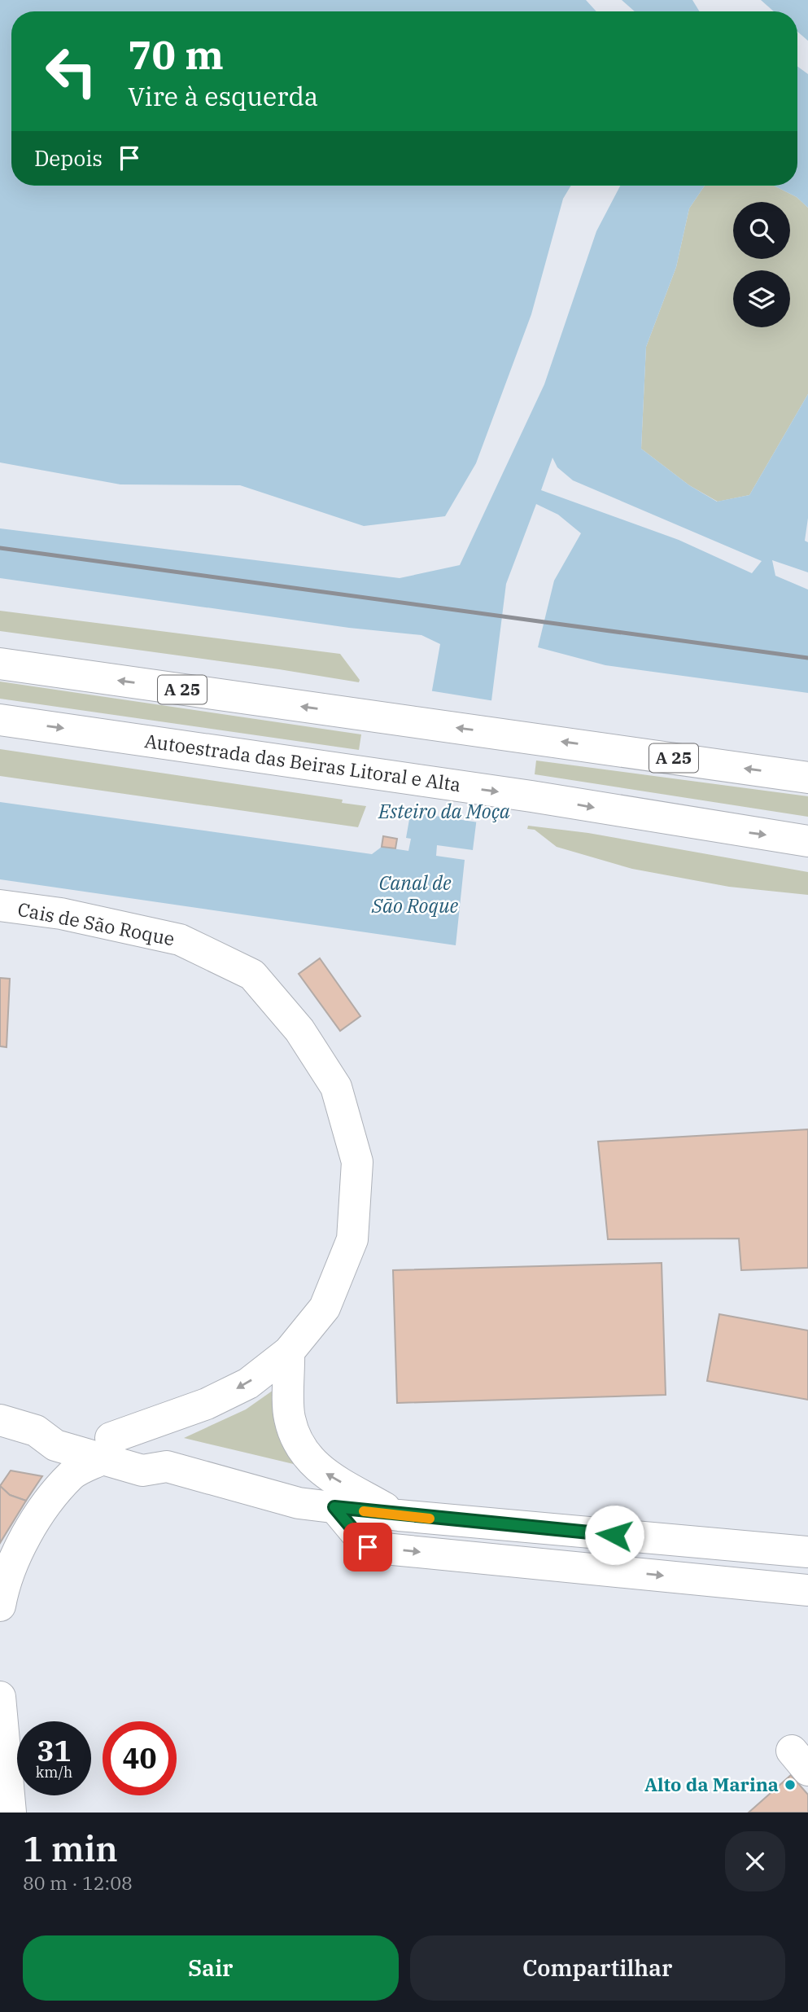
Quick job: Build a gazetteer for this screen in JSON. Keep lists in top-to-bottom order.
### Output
{
  "streets": {
    "main road": ["A 25", "Autoestrada das Beiras Litoral e Alta", "Cais de São Roque"]
  },
  "water": ["Esteiro da Moça", "Canal de São Roque"],
  "places": ["Alto da Marina"],
  "page": {
    "turn": ["70 m", "Vire à esquerda"],
    "then": "Depois",
    "speed": "31 km/h",
    "limit": "40",
    "heading": ["1 min", "80 m · 12:08"],
    "buttons": ["Sair", "Compartilhar"]
  }
}
